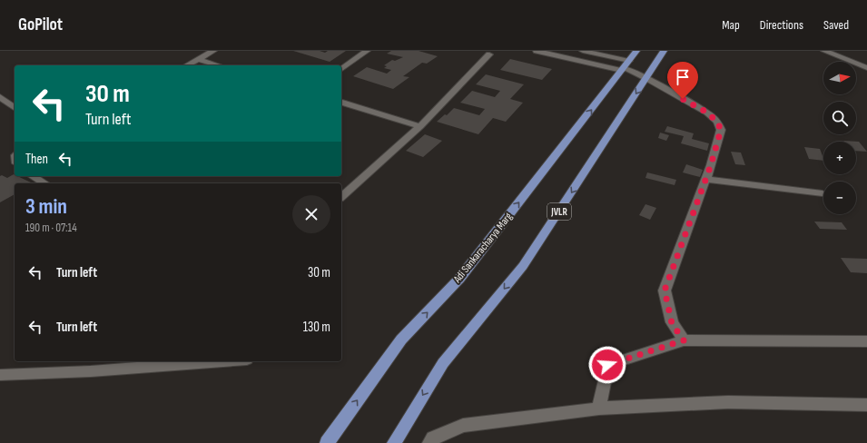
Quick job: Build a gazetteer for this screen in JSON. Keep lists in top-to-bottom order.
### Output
{
  "streets": {
    "main road": ["JVLR", "Adi Sankaracharya Marg"]
  },
  "north": "right",
  "page": {
    "header": "GoPilot",
    "nav": ["Map", "Directions", "Saved"],
    "map_buttons": ["+", "−"],
    "turn": ["30 m", "Turn left"],
    "then": "Then",
    "heading": ["3 min", "190 m · 07:14"],
    "list": [
      {
        "name": "Turn left",
        "value": "30 m"
      },
      {
        "name": "Turn left",
        "value": "130 m"
      }
    ]
  }
}
